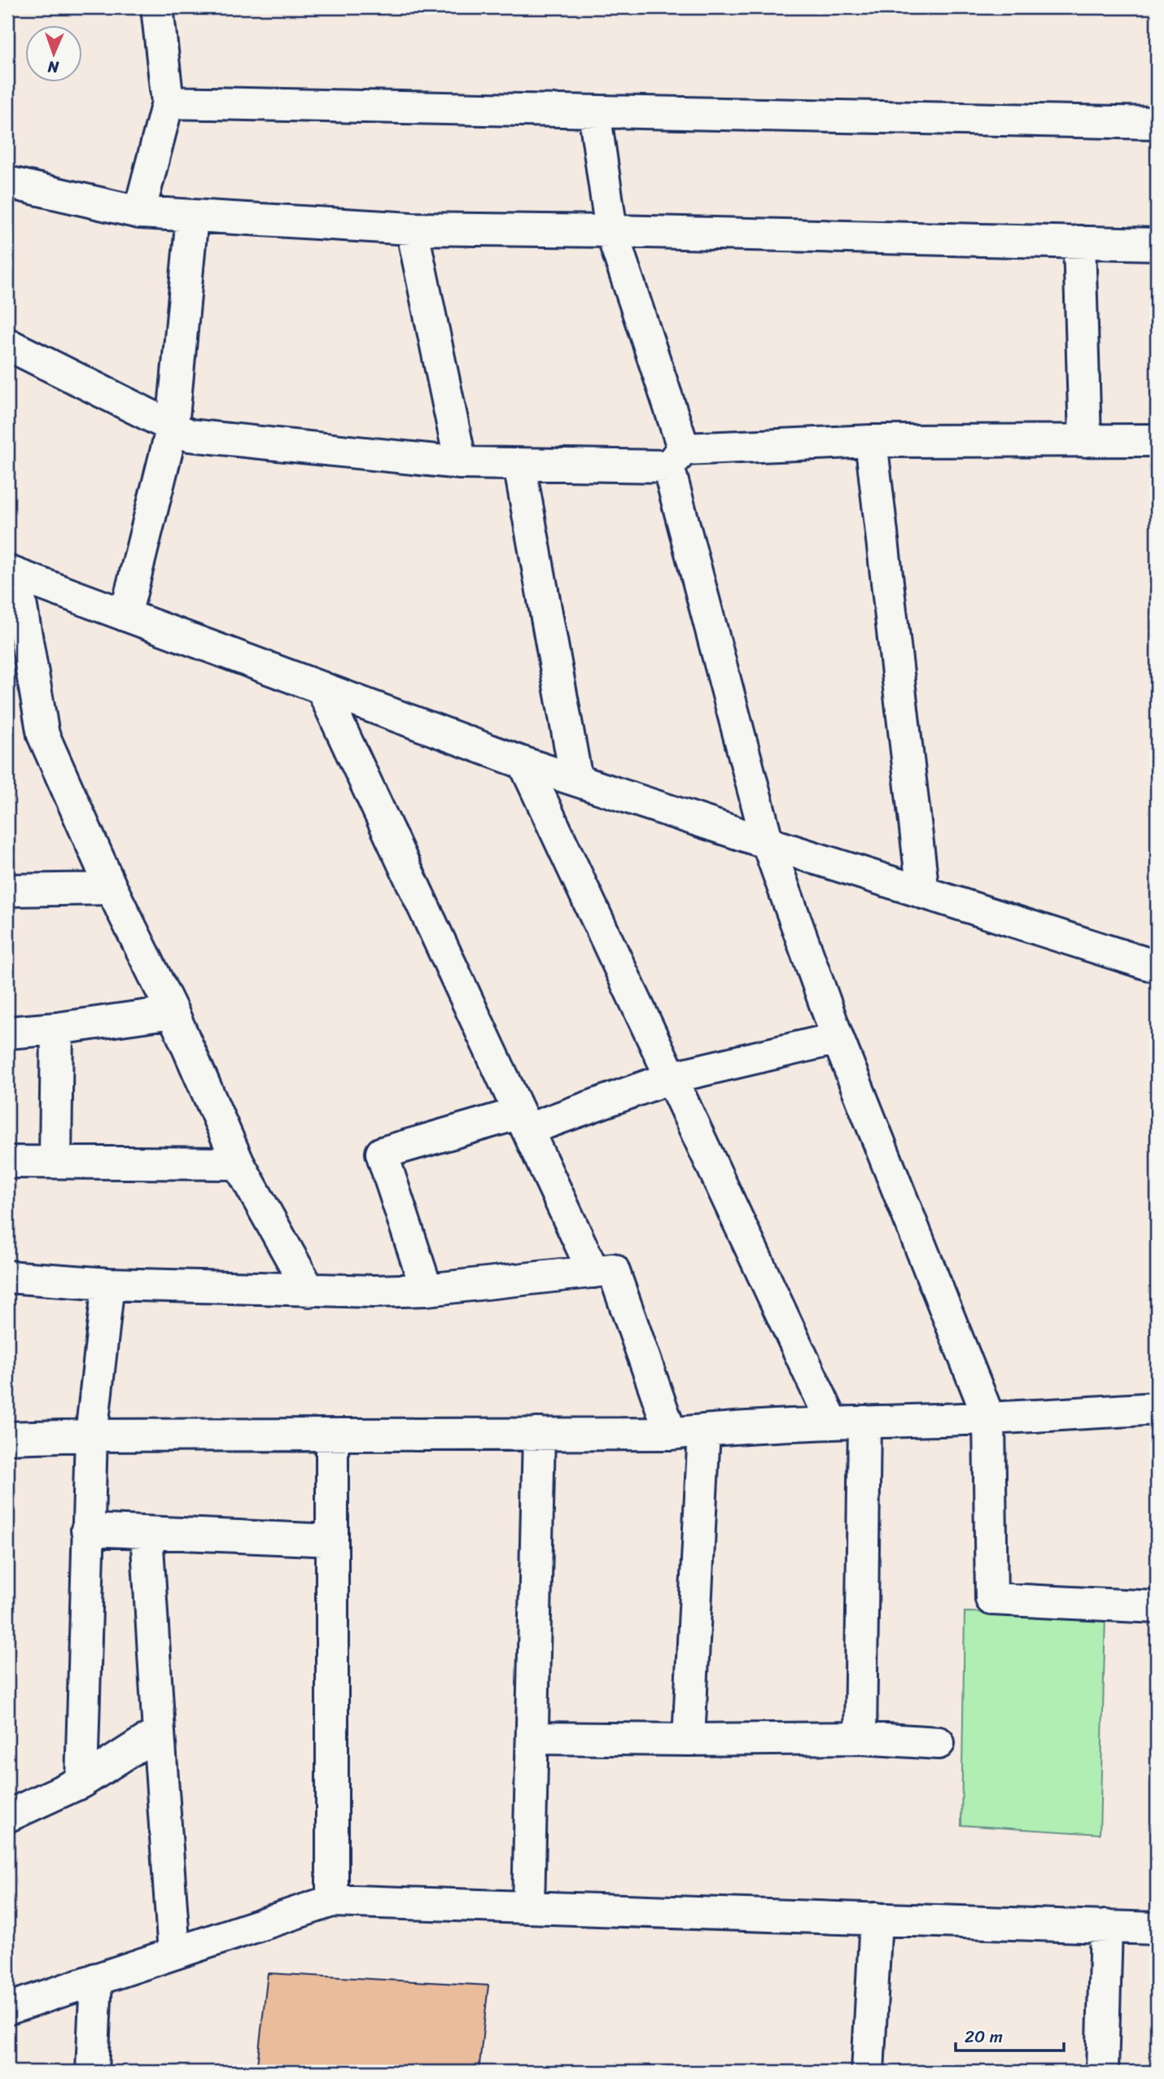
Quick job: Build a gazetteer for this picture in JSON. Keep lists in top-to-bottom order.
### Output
{
  "scale_bar": "20 m",
  "north": "bottom"
}
